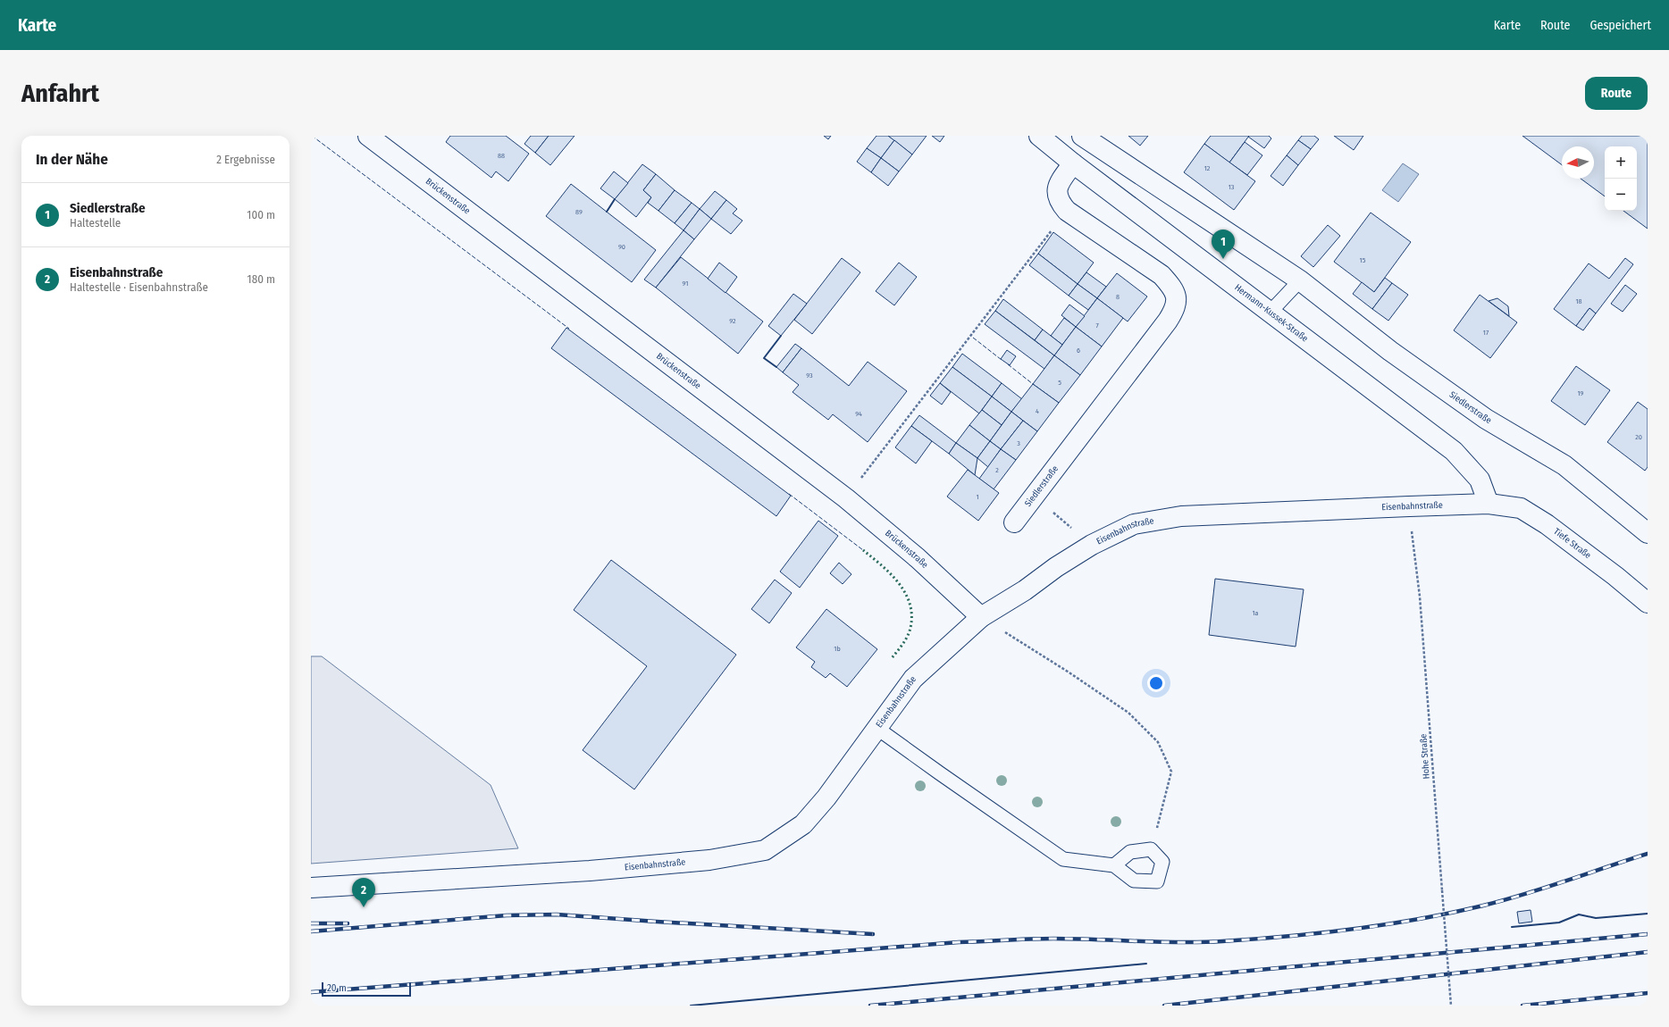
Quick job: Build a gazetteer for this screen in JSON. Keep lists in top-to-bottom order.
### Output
{
  "streets": {
    "street": [
      "Brückenstraße",
      "Hermann-Kussek-Straße",
      "Siedlerstraße",
      "Eisenbahnstraße",
      "Tiefe Straße"
    ],
    "path": ["Hohe Straße"]
  },
  "crossings": [
    ["Brückenstraße", "Eisenbahnstraße"],
    ["Hermann-Kussek-Straße", "Siedlerstraße"],
    ["Hermann-Kussek-Straße", "Eisenbahnstraße"],
    ["Hermann-Kussek-Straße", "Tiefe Straße"],
    ["Eisenbahnstraße", "Tiefe Straße"],
    ["Eisenbahnstraße", "Hohe Straße"]
  ],
  "house_numbers": [
    "88",
    "12",
    "13",
    "89",
    "90",
    "15",
    "91",
    "8",
    "18",
    "92",
    "7",
    "17",
    "6",
    "93",
    "5",
    "19",
    "4",
    "94",
    "20",
    "3",
    "2",
    "1",
    "1a",
    "1b"
  ],
  "scale_bar": "20 m",
  "north": "left",
  "page": {
    "header": "Karte",
    "nav": ["Karte", "Route", "Gespeichert"],
    "buttons": "Route",
    "title": "Anfahrt",
    "heading": ["In der Nähe", "2 Ergebnisse"],
    "map_buttons": ["+", "−"],
    "list": [
      {
        "mark": "1",
        "name": "Siedlerstraße",
        "note": "Haltestelle",
        "value": "100 m"
      },
      {
        "mark": "2",
        "name": "Eisenbahnstraße",
        "note": "Haltestelle · Eisenbahnstraße",
        "value": "180 m"
      }
    ],
    "pins": ["1", "2"],
    "scale": "20 m"
  }
}
